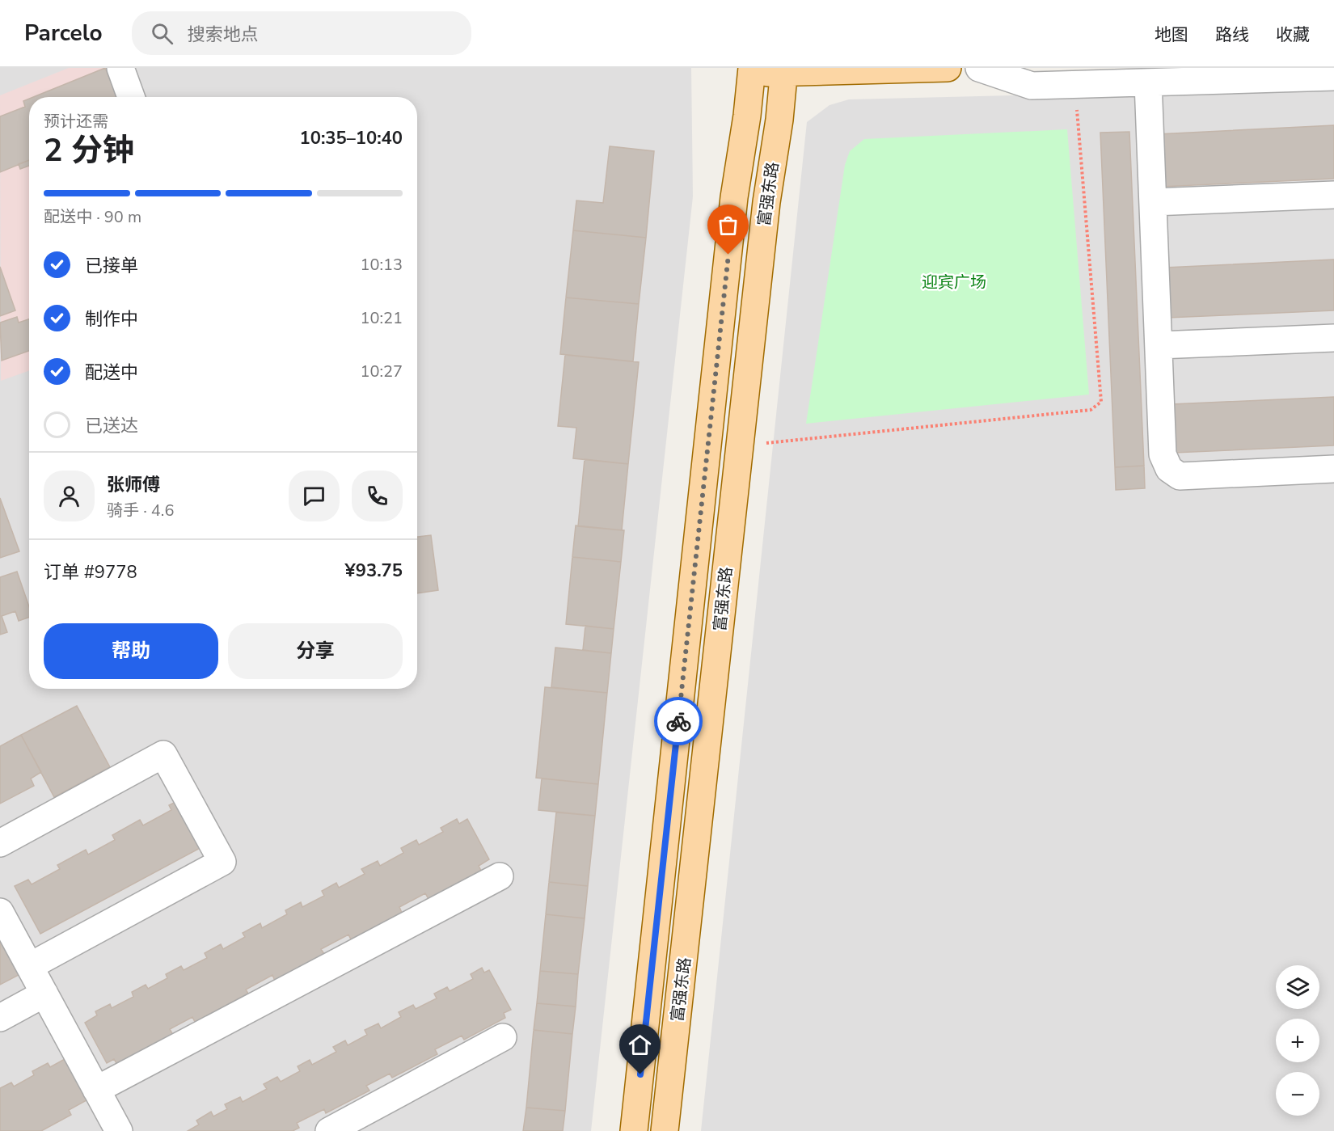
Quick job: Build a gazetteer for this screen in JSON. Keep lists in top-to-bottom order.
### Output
{
  "streets": {
    "main road": ["富强东路"]
  },
  "parks": ["迎宾广场"],
  "page": {
    "header": "Parcelo",
    "search": "搜索地点",
    "nav": ["地图", "路线", "收藏"],
    "heading": ["2 分钟", "预计还需", "10:35–10:40"],
    "panel": [
      "张师傅",
      "骑手 · 4.6",
      "订单 #9778",
      "¥93.75"
    ],
    "bar": "配送中 · 90 m",
    "list": [
      ["已接单", "10:13"],
      ["制作中", "10:21"],
      ["配送中", "10:27"],
      "已送达"
    ],
    "buttons": ["帮助", "分享"],
    "map_buttons": ["+", "−"]
  }
}
